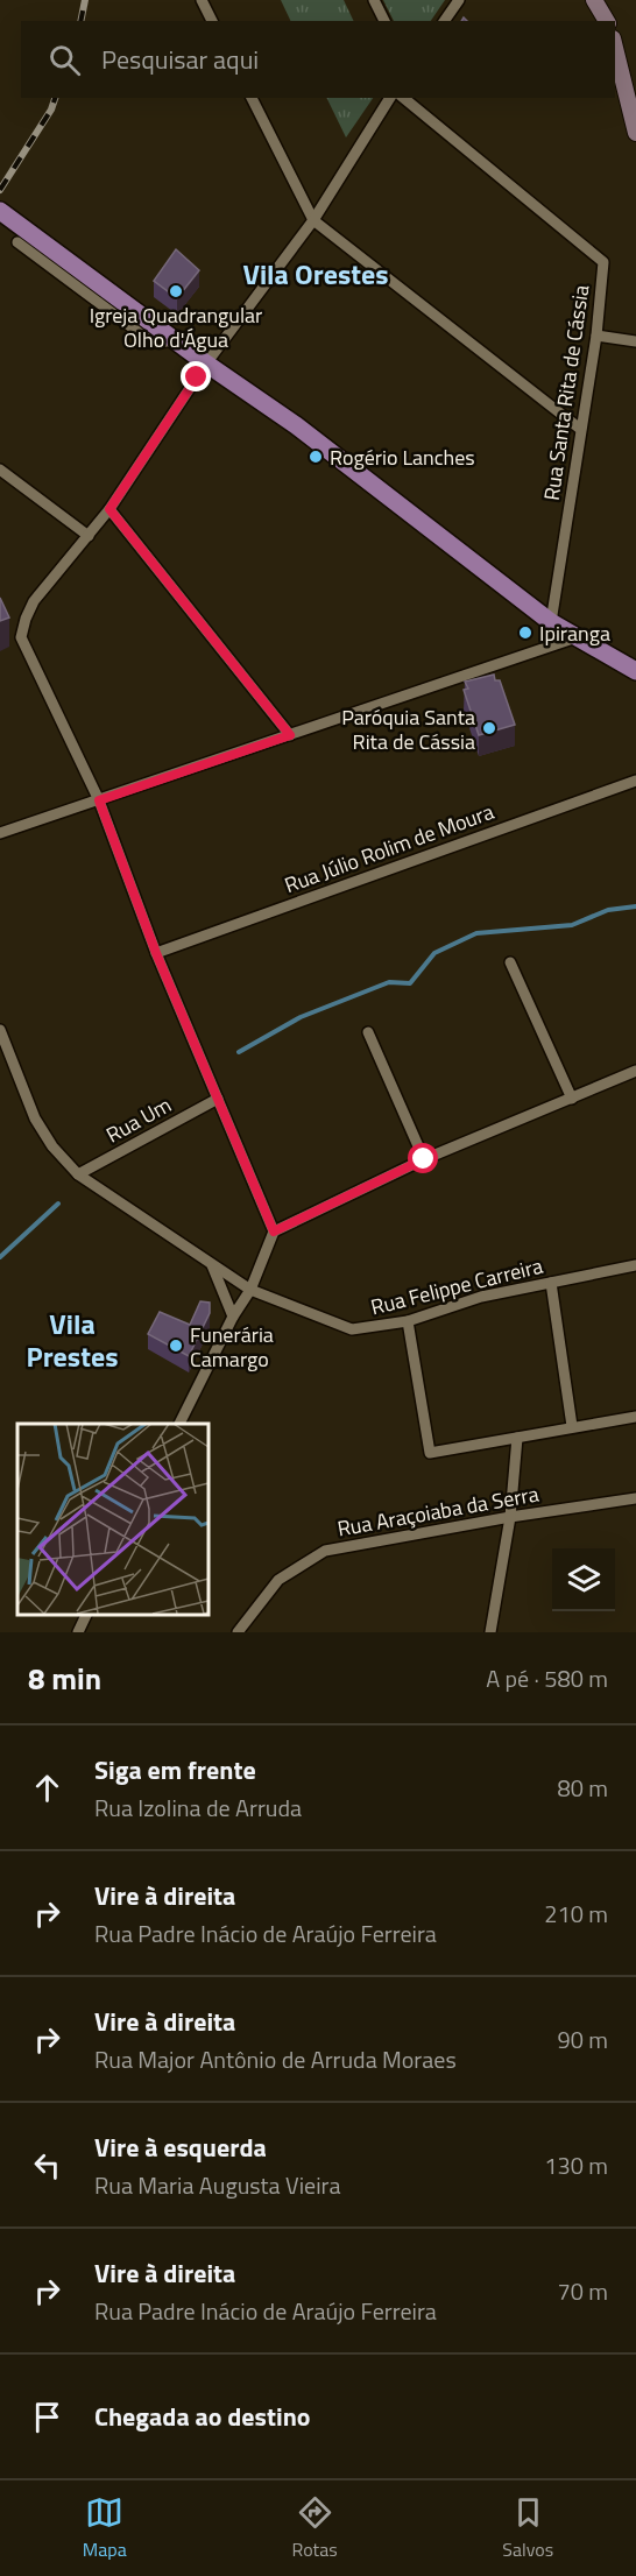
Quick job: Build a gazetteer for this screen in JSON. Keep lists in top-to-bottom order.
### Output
{
  "streets": {
    "street": [
      "Rua Santa Rita de Cássia",
      "Rua Júlio Rolim de Moura",
      "Rua Um",
      "Rua Felippe Carreira",
      "Rua Araçoiaba da Serra"
    ]
  },
  "crossings": [
    ["Rua Um", "Rua Felippe Carreira"]
  ],
  "districts": ["Vila Orestes", "Vila Prestes"],
  "places": [
    "Igreja Quadrangular Olho d'Água",
    "Rogério Lanches",
    "Ipiranga",
    "Paróquia Santa Rita de Cássia",
    "Funerária Camargo"
  ],
  "page": {
    "search": "Pesquisar aqui",
    "heading": ["8 min", "A pé · 580 m"],
    "list": [
      ["Siga em frente", "Rua Izolina de Arruda", "80 m"],
      ["Vire à direita", "Rua Padre Inácio de Araújo Ferreira", "210 m"],
      ["Vire à direita", "Rua Major Antônio de Arruda Moraes", "90 m"],
      ["Vire à esquerda", "Rua Maria Augusta Vieira", "130 m"],
      ["Vire à direita", "Rua Padre Inácio de Araújo Ferreira", "70 m"],
      "Chegada ao destino"
    ],
    "nav": ["Mapa", "Rotas", "Salvos"]
  }
}
